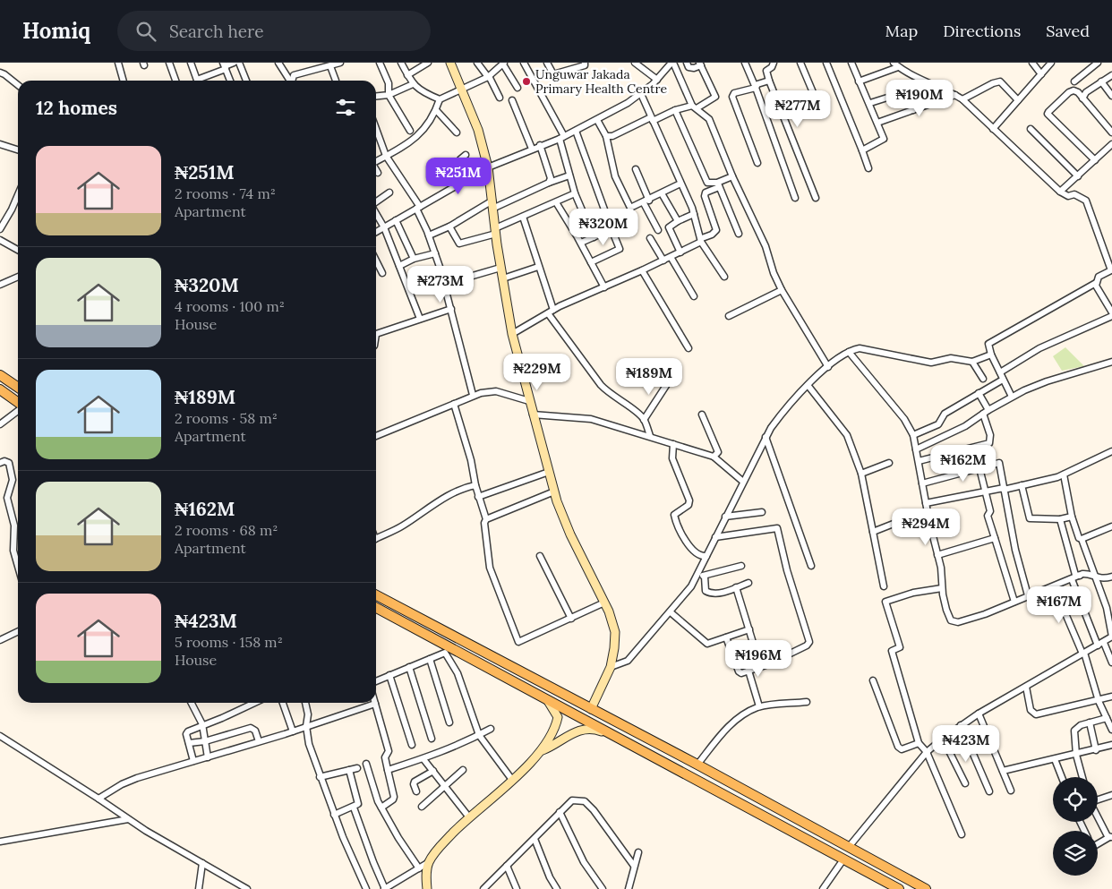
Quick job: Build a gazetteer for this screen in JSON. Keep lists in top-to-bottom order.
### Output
{
  "places": ["Unguwar Jakada Primary Health Centre"],
  "page": {
    "header": "Homiq",
    "search": "Search here",
    "nav": ["Map", "Directions", "Saved"],
    "price": [
      "₦190M",
      "₦277M",
      "₦251M",
      "₦320M",
      "₦273M",
      "₦229M",
      "₦189M",
      "₦162M",
      "₦294M",
      "₦167M",
      "₦196M",
      "₦423M"
    ],
    "heading": "12 homes",
    "list": [
      {
        "name": "₦251M",
        "note": "2 rooms · 74 m² · Apartment"
      },
      {
        "name": "₦320M",
        "note": "4 rooms · 100 m² · House"
      },
      {
        "name": "₦189M",
        "note": "2 rooms · 58 m² · Apartment"
      },
      {
        "name": "₦162M",
        "note": "2 rooms · 68 m² · Apartment"
      },
      {
        "name": "₦423M",
        "note": "5 rooms · 158 m² · House"
      }
    ]
  }
}
